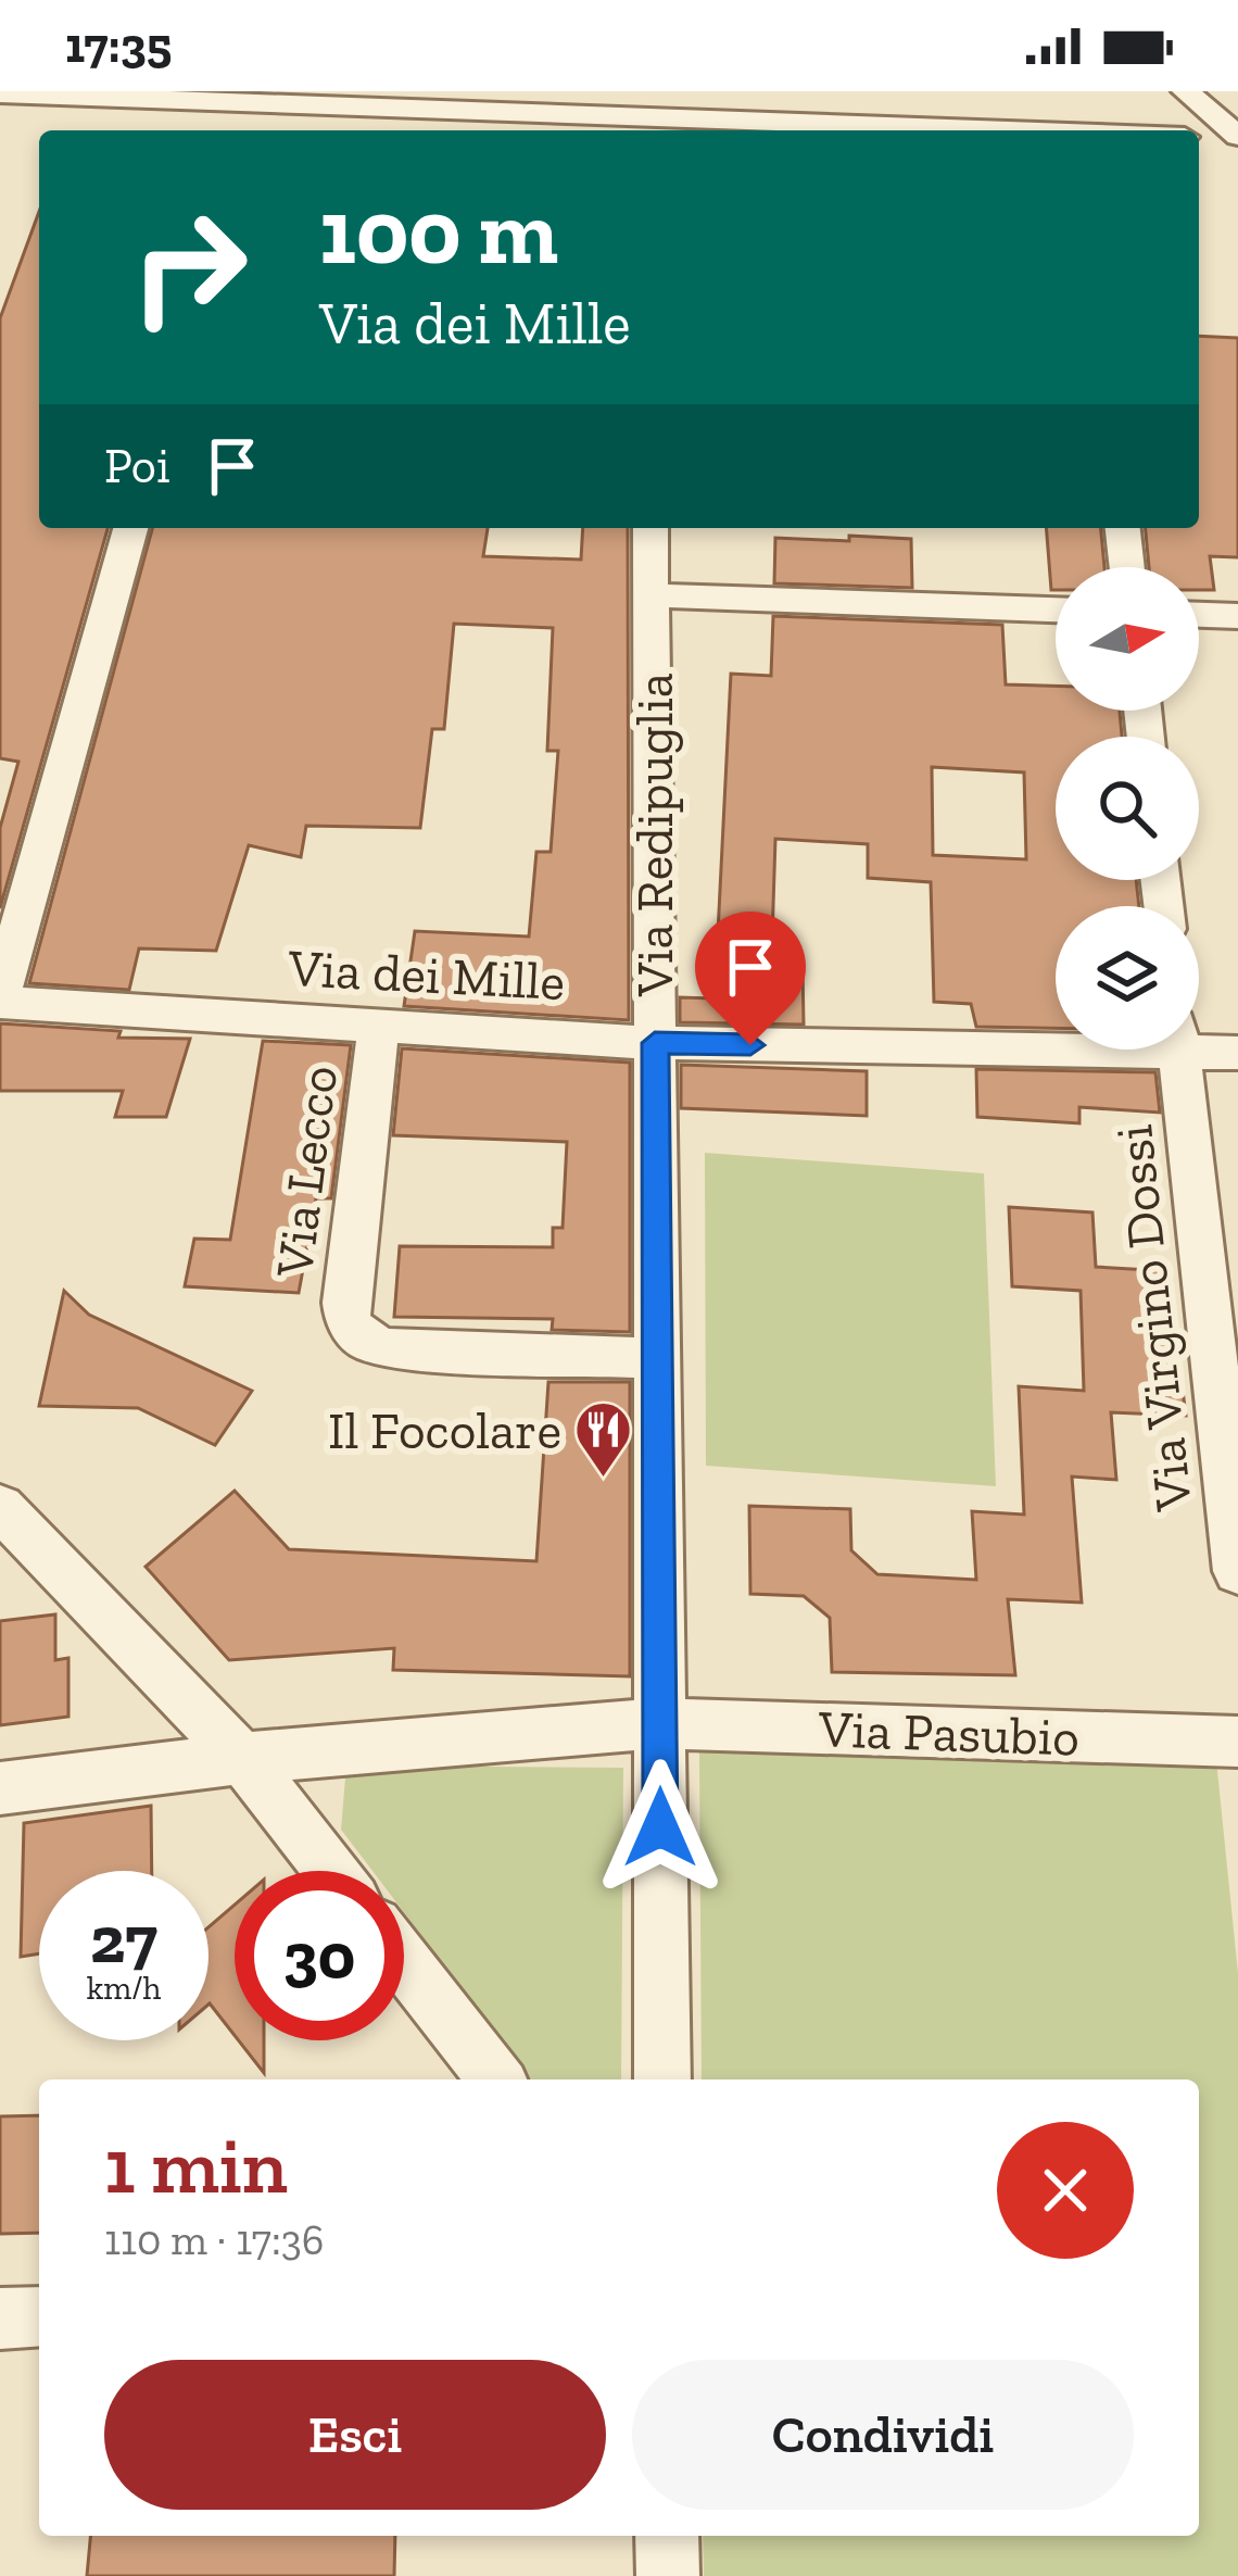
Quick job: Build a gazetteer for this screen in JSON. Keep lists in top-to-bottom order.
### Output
{
  "streets": {
    "street": [
      "Via Redipuglia",
      "Via dei Mille",
      "Via Lecco",
      "Via Virgino Dossi",
      "Via Pasubio"
    ]
  },
  "crossings": [
    ["Via Redipuglia", "Via dei Mille"],
    ["Via Redipuglia", "Via Lecco"],
    ["Via Redipuglia", "Via Pasubio"],
    ["Via dei Mille", "Via Lecco"]
  ],
  "places": {
    "restaurant": ["Il Focolare"]
  },
  "north": "right",
  "page": {
    "status": "17:35",
    "turn": ["100 m", "Via dei Mille"],
    "then": "Poi",
    "speed": "27 km/h",
    "limit": "30",
    "heading": ["1 min", "110 m · 17:36"],
    "buttons": ["Esci", "Condividi"]
  }
}
